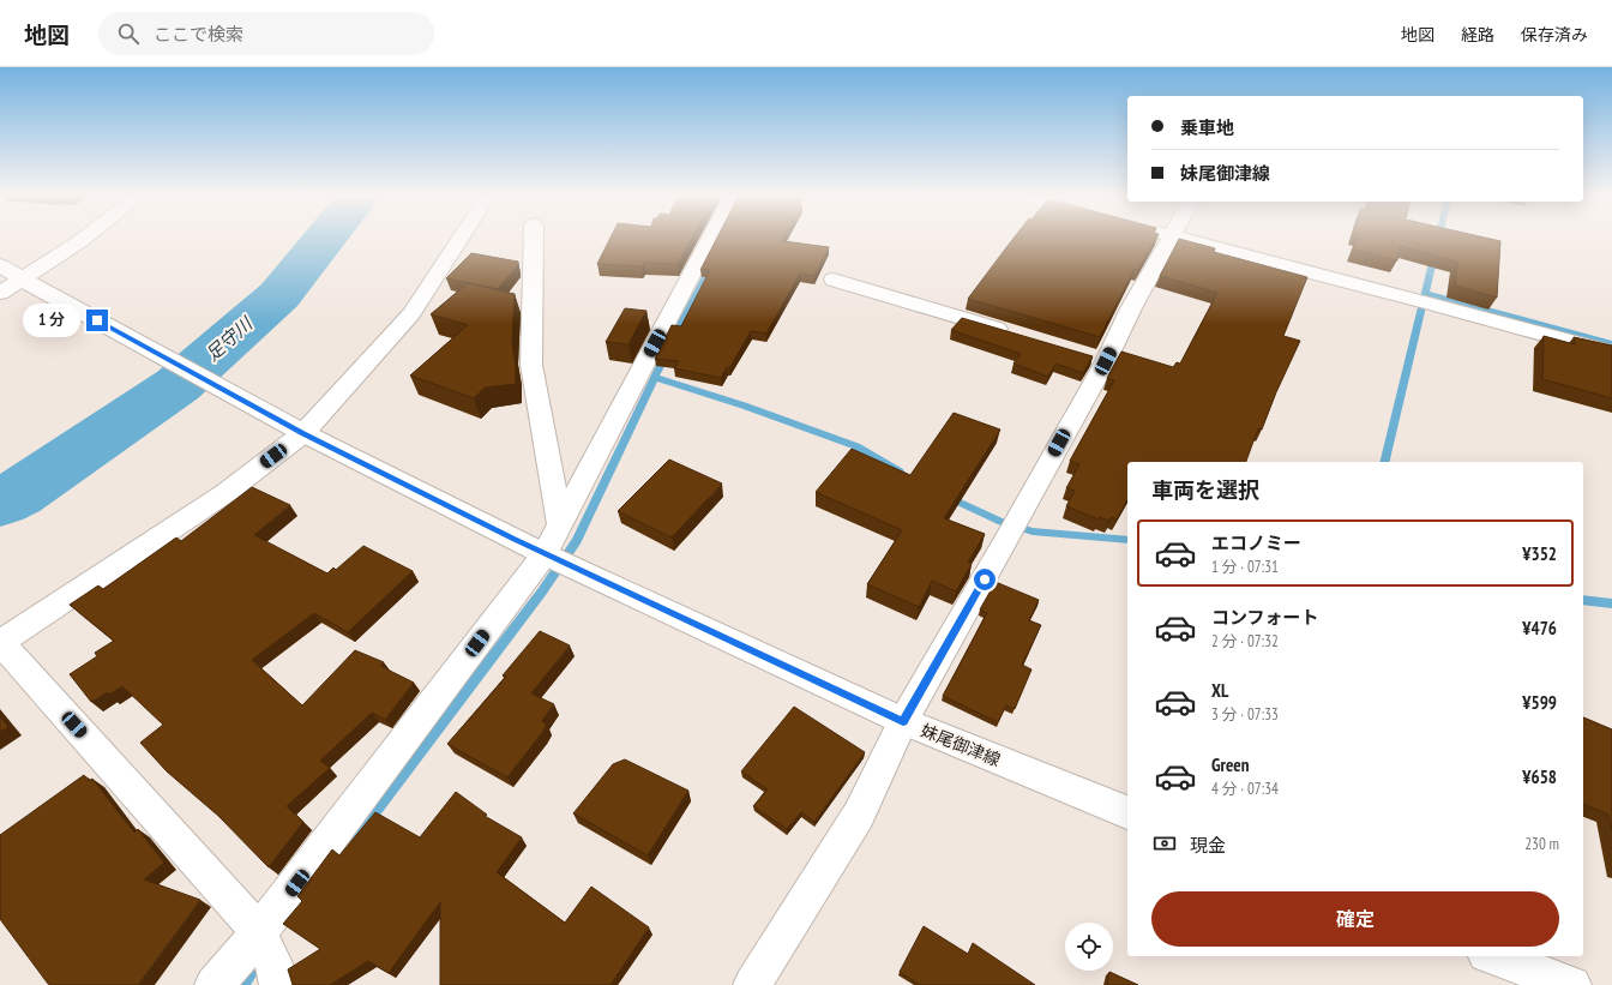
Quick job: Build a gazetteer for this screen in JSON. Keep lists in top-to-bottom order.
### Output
{
  "streets": {
    "street": ["妹尾御津線"]
  },
  "water": ["足守川"],
  "page": {
    "header": "地図",
    "search": "ここで検索",
    "nav": ["地図", "経路", "保存済み"],
    "banner": ["乗車地", "妹尾御津線"],
    "bubble": "1 分",
    "heading": "車両を選択",
    "list": [
      {
        "name": "エコノミー",
        "note": "1 分 · 07:31",
        "value": "¥352"
      },
      {
        "name": "コンフォート",
        "note": "2 分 · 07:32",
        "value": "¥476"
      },
      {
        "name": "XL",
        "note": "3 分 · 07:33",
        "value": "¥599"
      },
      {
        "name": "Green",
        "note": "4 分 · 07:34",
        "value": "¥658"
      }
    ],
    "pay": ["現金", "230 m"],
    "buttons": "確定"
  }
}
